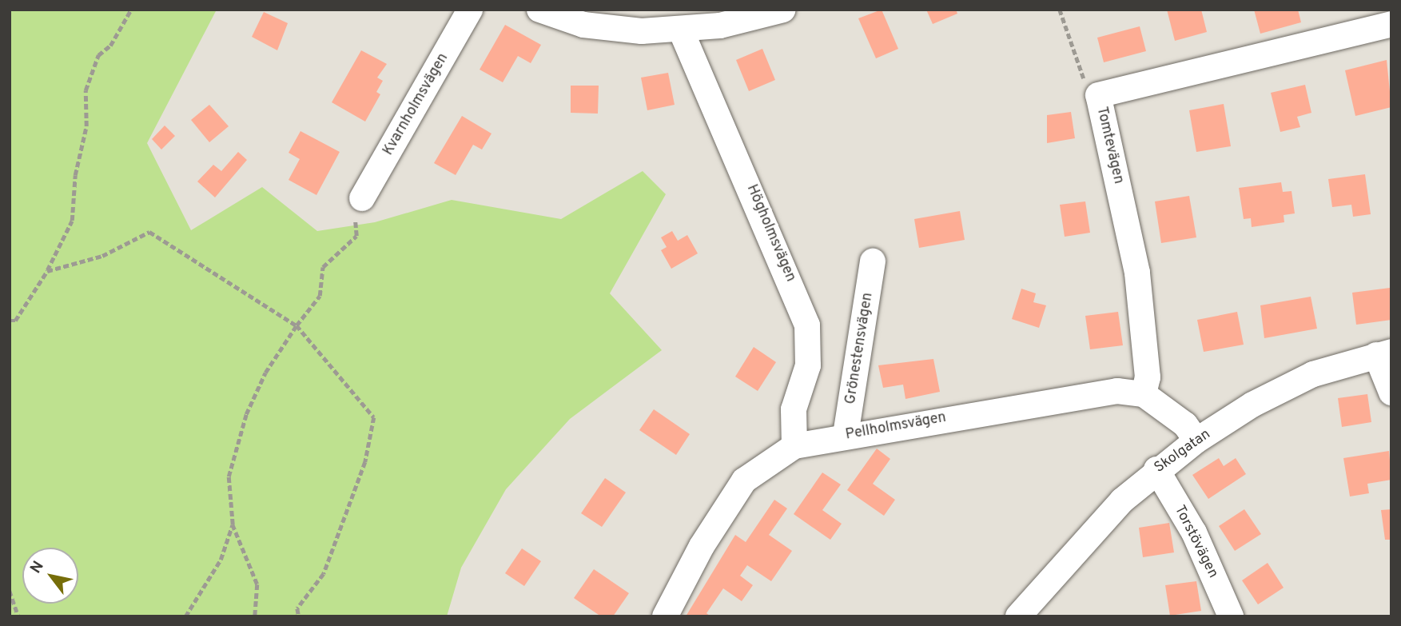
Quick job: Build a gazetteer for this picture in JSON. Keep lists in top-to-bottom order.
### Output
{
  "streets": {
    "street": [
      "Kvarnholmsvägen",
      "Tomtevägen",
      "Högholmsvägen",
      "Grönestensvägen",
      "Pellholmsvägen",
      "Skolgatan",
      "Torstövägen"
    ]
  },
  "crossings": [
    ["Tomtevägen", "Pellholmsvägen"],
    ["Högholmsvägen", "Pellholmsvägen"],
    ["Grönestensvägen", "Pellholmsvägen"],
    ["Pellholmsvägen", "Skolgatan"],
    ["Skolgatan", "Torstövägen"]
  ],
  "north": "top left"
}
